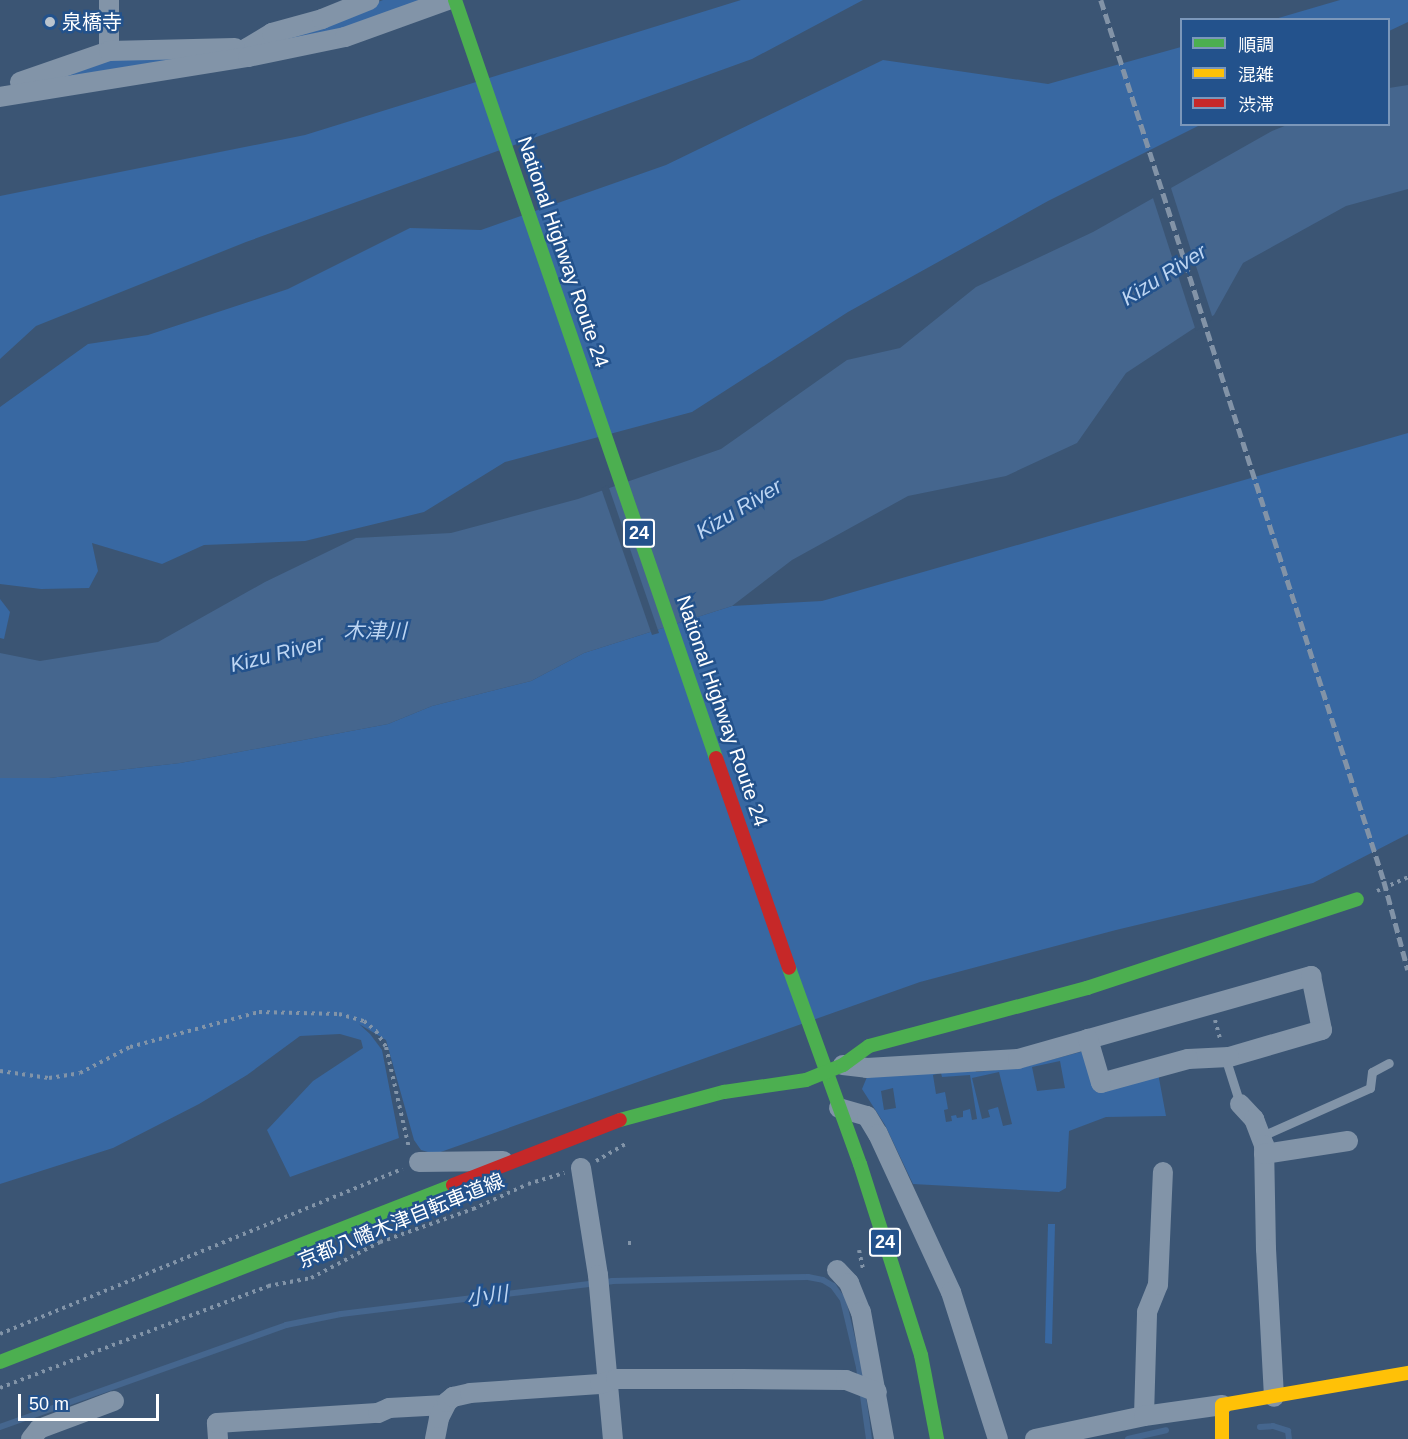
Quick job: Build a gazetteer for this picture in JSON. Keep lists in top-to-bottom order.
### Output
{
  "streets": {
    "main road": ["National Highway Route 24", "24"],
    "path": ["京都八幡木津自転車道線"]
  },
  "water": ["Kizu River", "木津川", "小川"],
  "places": ["泉橋寺"],
  "legend": ["順調", "混雑", "渋滞"],
  "scale_bar": "50 m"
}
